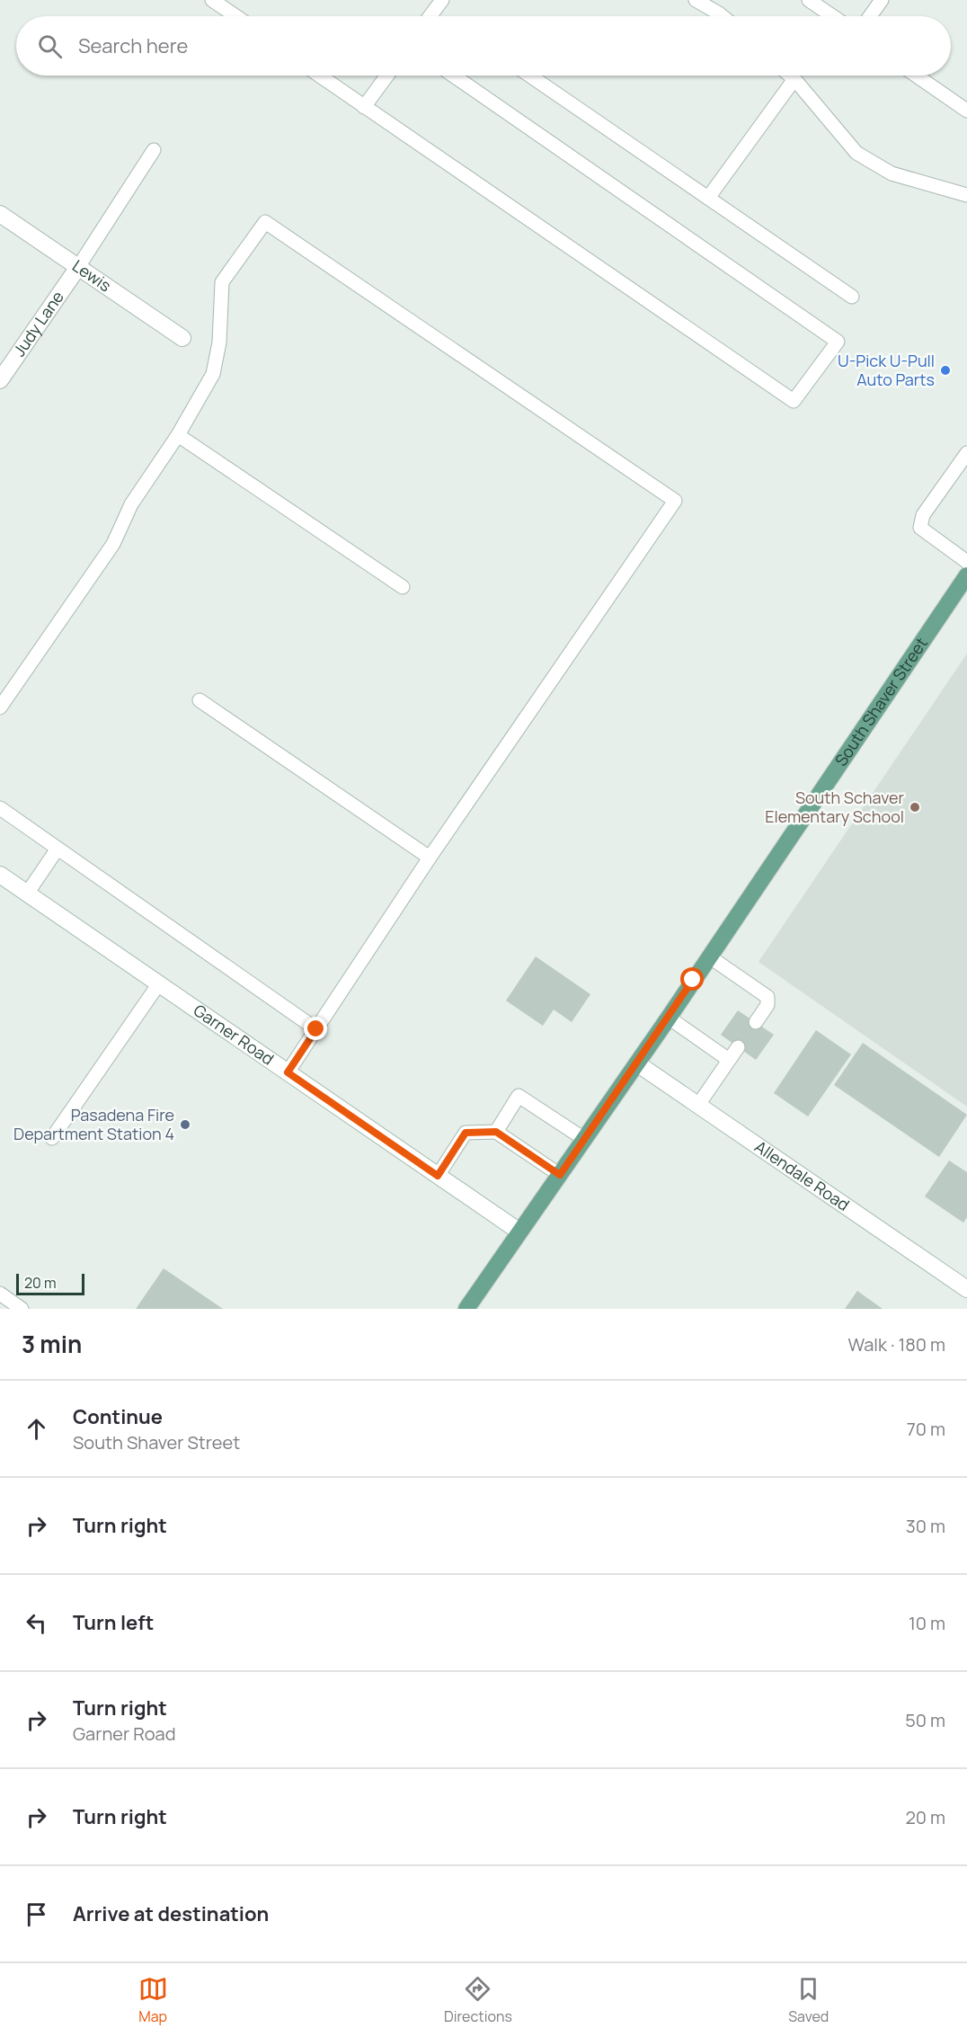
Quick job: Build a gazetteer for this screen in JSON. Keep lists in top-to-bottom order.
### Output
{
  "streets": {
    "main road": ["South Shaver Street"],
    "street": [
      "Lewis",
      "Judy Lane",
      "Garner Road",
      "Allendale Road"
    ]
  },
  "crossings": [
    ["Lewis", "Judy Lane"],
    ["South Shaver Street", "Garner Road"],
    ["South Shaver Street", "Allendale Road"]
  ],
  "places": ["U-Pick U-Pull Auto Parts", "South Schaver Elementary School", "Pasadena Fire Department Station 4"],
  "scale_bar": "20 m",
  "page": {
    "search": "Search here",
    "scale": "20 m",
    "heading": ["3 min", "Walk · 180 m"],
    "list": [
      ["Continue", "South Shaver Street", "70 m"],
      ["Turn right", "30 m"],
      ["Turn left", "10 m"],
      ["Turn right", "Garner Road", "50 m"],
      ["Turn right", "20 m"],
      "Arrive at destination"
    ],
    "nav": ["Map", "Directions", "Saved"]
  }
}
